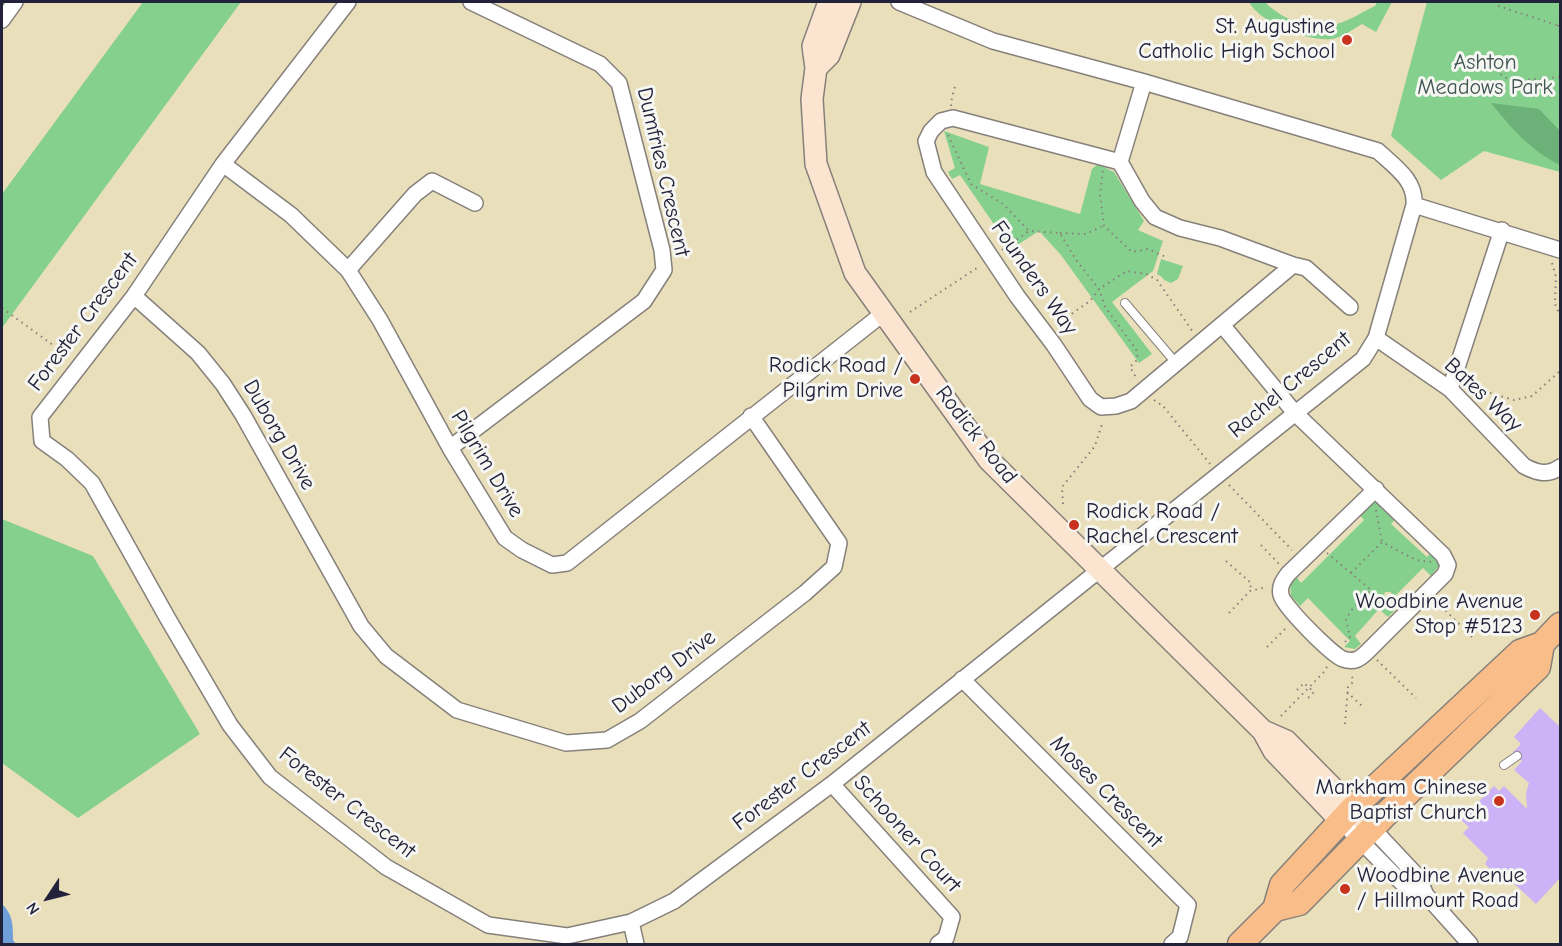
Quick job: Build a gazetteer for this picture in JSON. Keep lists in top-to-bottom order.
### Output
{
  "streets": {
    "main road": ["Rodick Road"],
    "street": [
      "Dumfries Crescent",
      "Founders Way",
      "Forester Crescent",
      "Rachel Crescent",
      "Bates Way",
      "Duborg Drive",
      "Pilgrim Drive",
      "Moses Crescent",
      "Schooner Court"
    ]
  },
  "crossings": [
    ["Dumfries Crescent", "Pilgrim Drive"],
    ["Forester Crescent", "Rachel Crescent"],
    ["Forester Crescent", "Duborg Drive"],
    ["Forester Crescent", "Rodick Road"],
    ["Forester Crescent", "Pilgrim Drive"],
    ["Forester Crescent", "Moses Crescent"],
    ["Forester Crescent", "Schooner Court"],
    ["Rachel Crescent", "Bates Way"],
    ["Rachel Crescent", "Rodick Road"],
    ["Duborg Drive", "Pilgrim Drive"],
    ["Rodick Road", "Pilgrim Drive"]
  ],
  "parks": ["Ashton Meadows Park"],
  "places": [
    "St. Augustine Catholic High School",
    "Rodick Road / Pilgrim Drive",
    "Rodick Road / Rachel Crescent",
    "Woodbine Avenue Stop #5123",
    "Markham Chinese Baptist Church",
    "Woodbine Avenue / Hillmount Road"
  ],
  "north": "bottom left"
}
